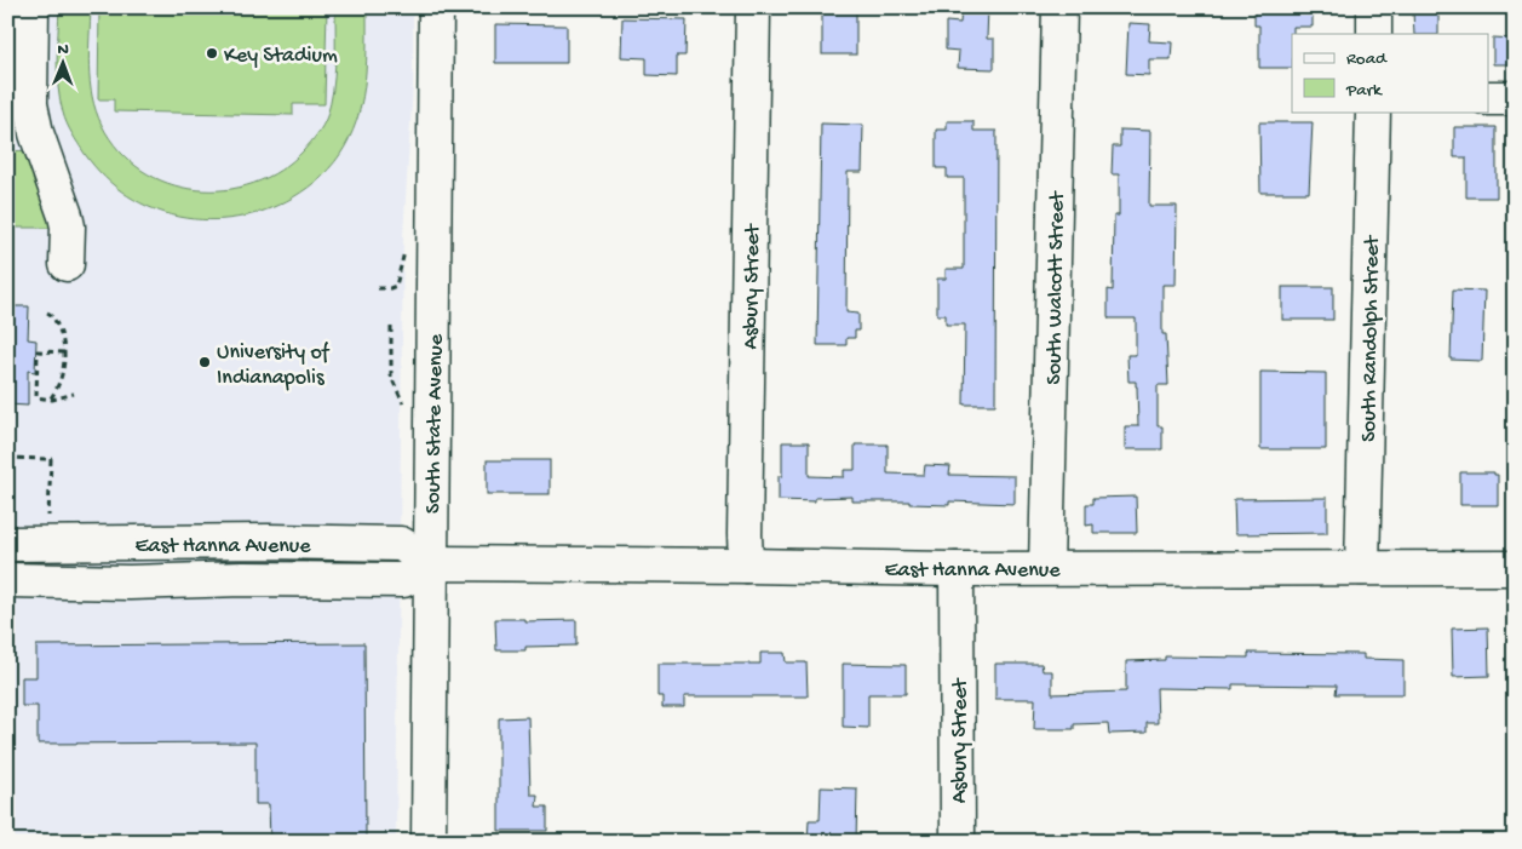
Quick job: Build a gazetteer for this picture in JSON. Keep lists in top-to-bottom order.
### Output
{
  "streets": {
    "street": [
      "Asbury Street",
      "South Walcott Street",
      "South Randolph Street",
      "South State Avenue",
      "East Hanna Avenue"
    ]
  },
  "crossings": [
    ["Asbury Street", "East Hanna Avenue"],
    ["South Walcott Street", "East Hanna Avenue"],
    ["South Randolph Street", "East Hanna Avenue"],
    ["South State Avenue", "East Hanna Avenue"]
  ],
  "places": ["Key Stadium", "University of Indianapolis"],
  "legend": ["Road", "Park"],
  "north": "top"
}
